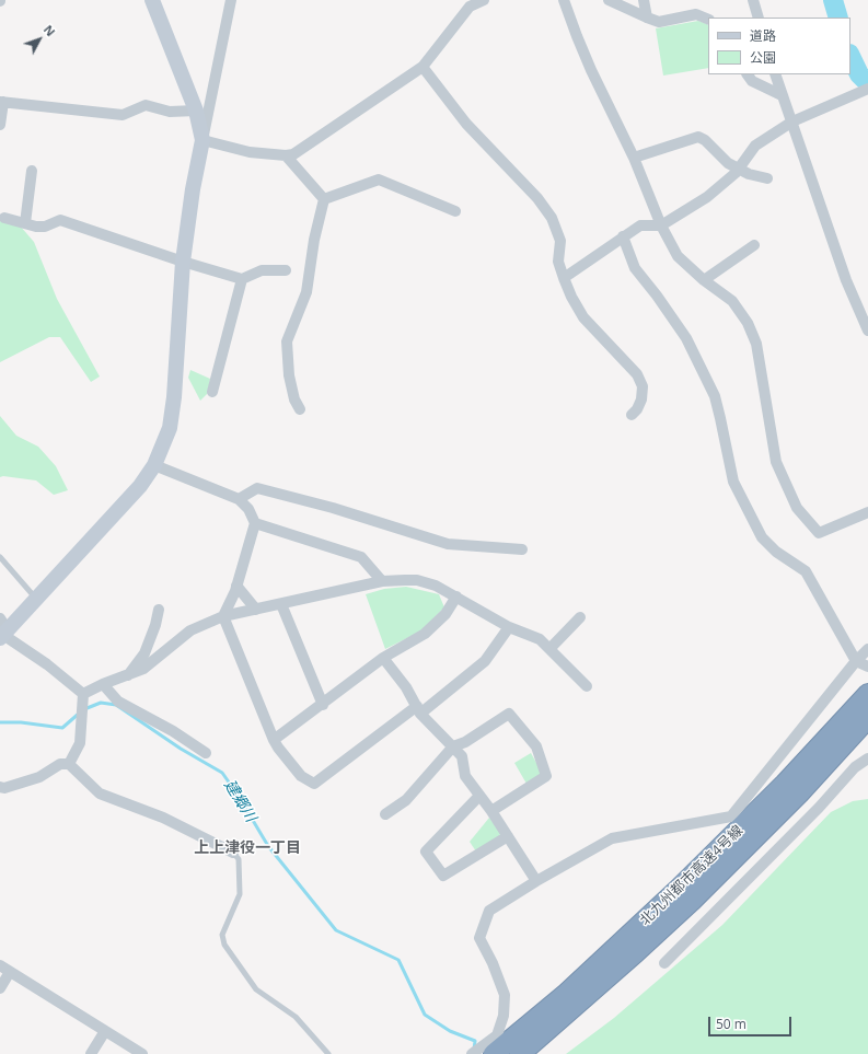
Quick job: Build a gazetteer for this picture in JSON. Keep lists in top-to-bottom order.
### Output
{
  "streets": {
    "highway": ["北九州都市高速4号線"]
  },
  "districts": ["上上津役一丁目"],
  "water": ["建郷川"],
  "legend": ["道路", "公園"],
  "scale_bar": "50 m",
  "north": "top right"
}
